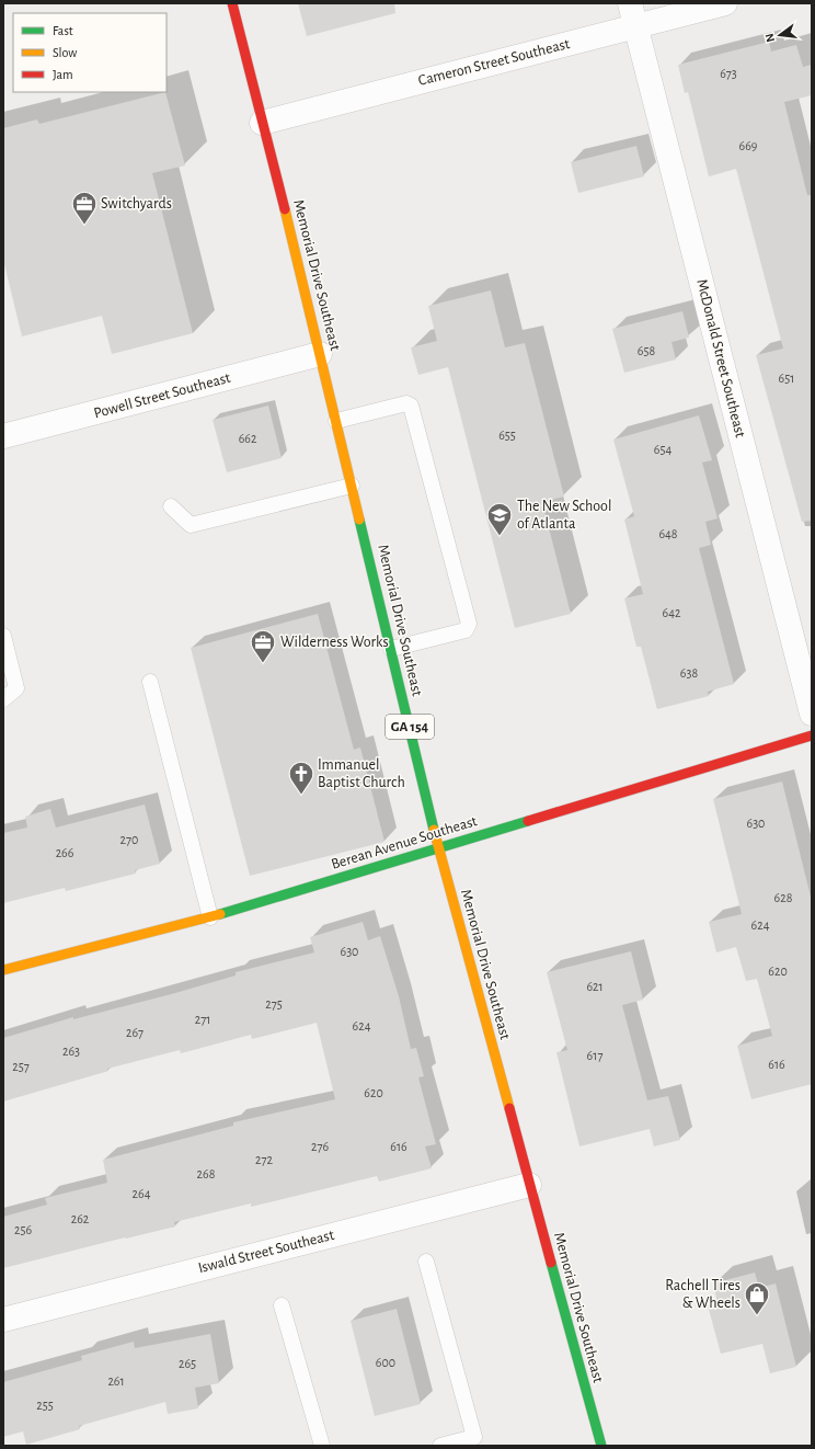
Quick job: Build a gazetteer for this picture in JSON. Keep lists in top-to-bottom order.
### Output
{
  "streets": {
    "main road": ["Memorial Drive Southeast", "GA 154", "Berean Avenue Southeast"],
    "street": [
      "Cameron Street Southeast",
      "McDonald Street Southeast",
      "Powell Street Southeast",
      "Iswald Street Southeast"
    ]
  },
  "crossings": [
    ["Cameron Street Southeast", "Memorial Drive Southeast"],
    ["Cameron Street Southeast", "McDonald Street Southeast"],
    ["Memorial Drive Southeast", "Powell Street Southeast"],
    ["Memorial Drive Southeast", "Berean Avenue Southeast"],
    ["Memorial Drive Southeast", "Iswald Street Southeast"]
  ],
  "places": {
    "office": ["Switchyards", "Wilderness Works"],
    "school or university": ["The New School of Atlanta"],
    "church": ["Immanuel Baptist Church"],
    "shop": ["Rachell Tires & Wheels"]
  },
  "house_numbers": [
    "673",
    "669",
    "658",
    "651",
    "655",
    "662",
    "654",
    "648",
    "642",
    "638",
    "630",
    "270",
    "266",
    "628",
    "624",
    "630",
    "620",
    "621",
    "275",
    "271",
    "624",
    "267",
    "263",
    "617",
    "616",
    "257",
    "620",
    "276",
    "616",
    "272",
    "268",
    "264",
    "262",
    "256",
    "600",
    "265",
    "261",
    "255"
  ],
  "legend": ["Fast", "Slow", "Jam"],
  "north": "left"
}
